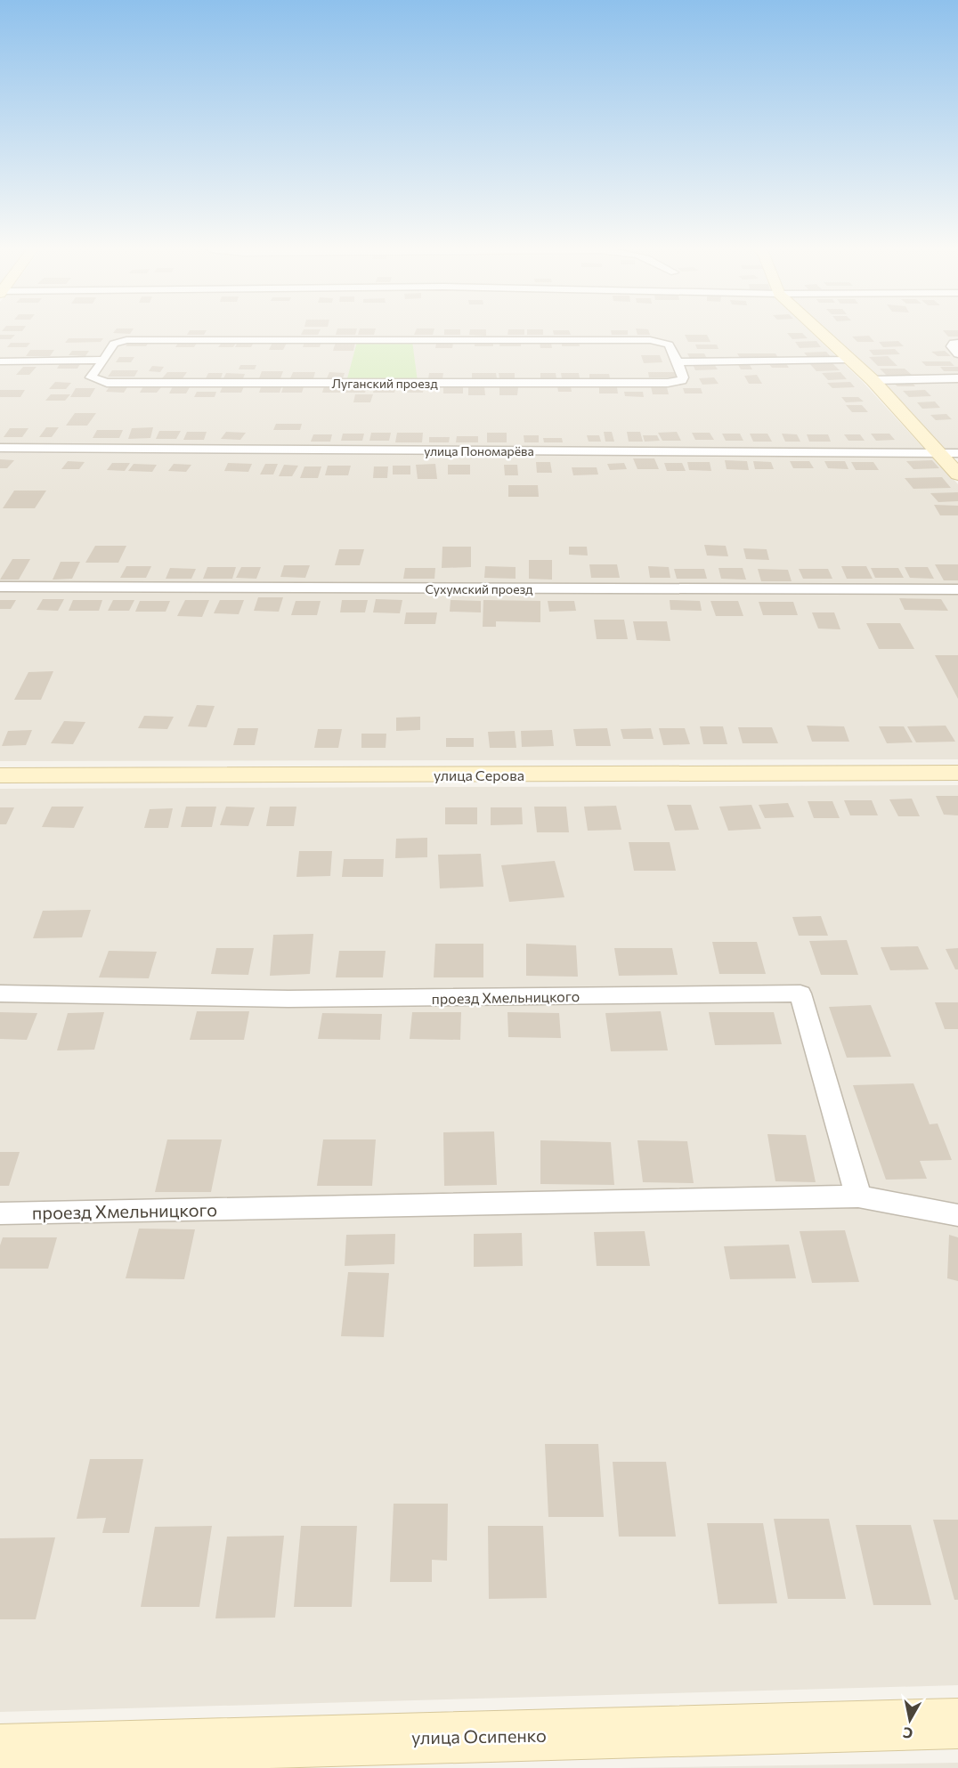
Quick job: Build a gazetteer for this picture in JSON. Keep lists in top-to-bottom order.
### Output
{
  "streets": {
    "street": [
      "Луганский проезд",
      "улица Пономарёва",
      "Сухумский проезд",
      "улица Серова",
      "проезд Хмельницкого",
      "улица Осипенко"
    ]
  },
  "north": "bottom"
}
